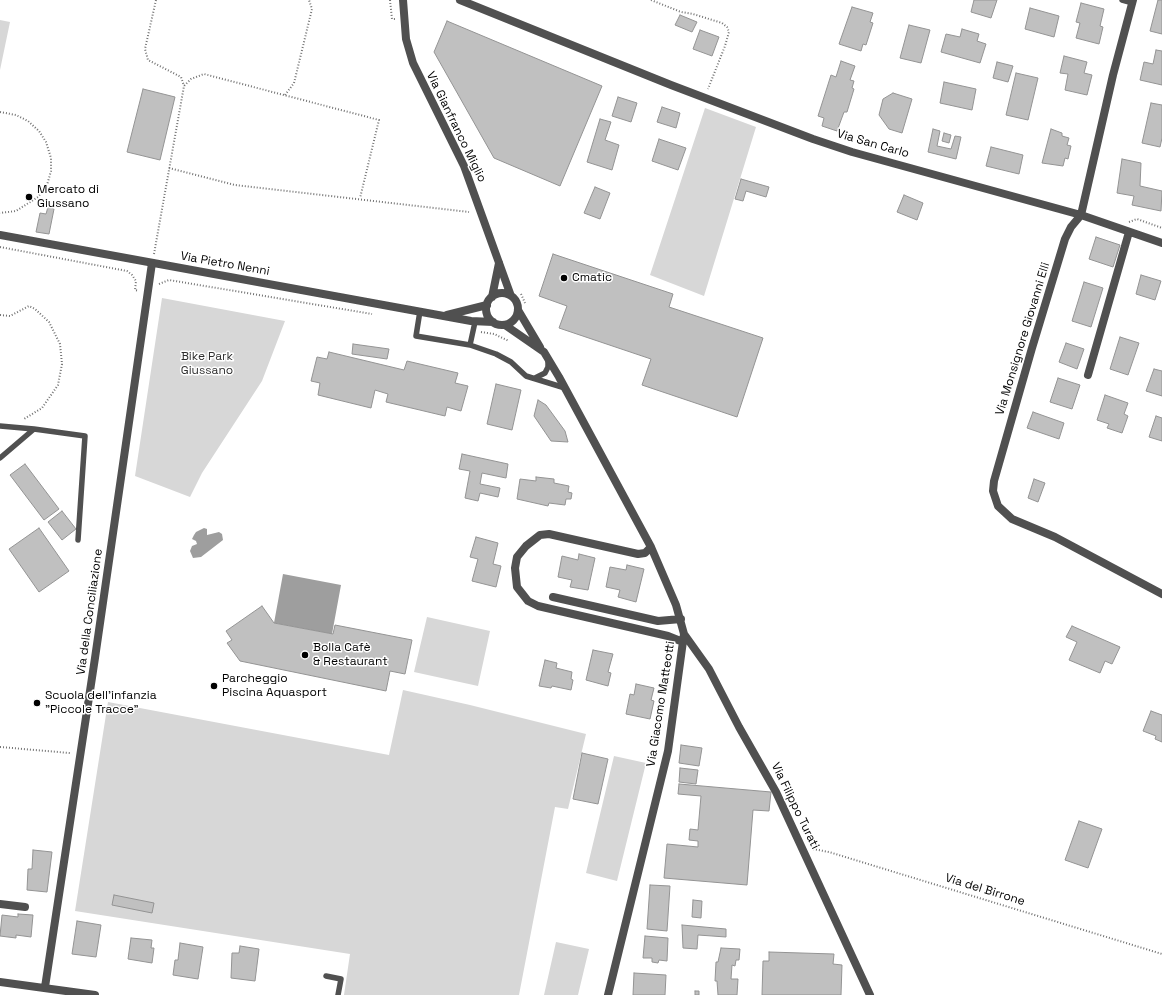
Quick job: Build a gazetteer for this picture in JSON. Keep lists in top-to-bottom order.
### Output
{
  "streets": {
    "street": [
      "Via Gianfranco Miglio",
      "Via San Carlo",
      "Via Pietro Nenni",
      "Via Monsignore Giovanni Elli",
      "Via della Conciliazione",
      "Via Giacomo Matteotti",
      "Via Filippo Turati"
    ],
    "path": ["Via del Birrone"]
  },
  "crossings": [
    ["Via Gianfranco Miglio", "Via Pietro Nenni"],
    ["Via Gianfranco Miglio", "Via Giacomo Matteotti"],
    ["Via San Carlo", "Via Monsignore Giovanni Elli"],
    ["Via Pietro Nenni", "Via della Conciliazione"],
    ["Via Pietro Nenni", "Via Giacomo Matteotti"],
    ["Via Giacomo Matteotti", "Via Filippo Turati"],
    ["Via Filippo Turati", "Via del Birrone"]
  ],
  "parks": ["Bike Park Giussano"],
  "places": [
    "Mercato di Giussano",
    "Cmatic",
    "Bolla Cafè & Restaurant",
    "Parcheggio Piscina Aquasport",
    "Scuola dell'infanzia \"Piccole Tracce\""
  ]
}
